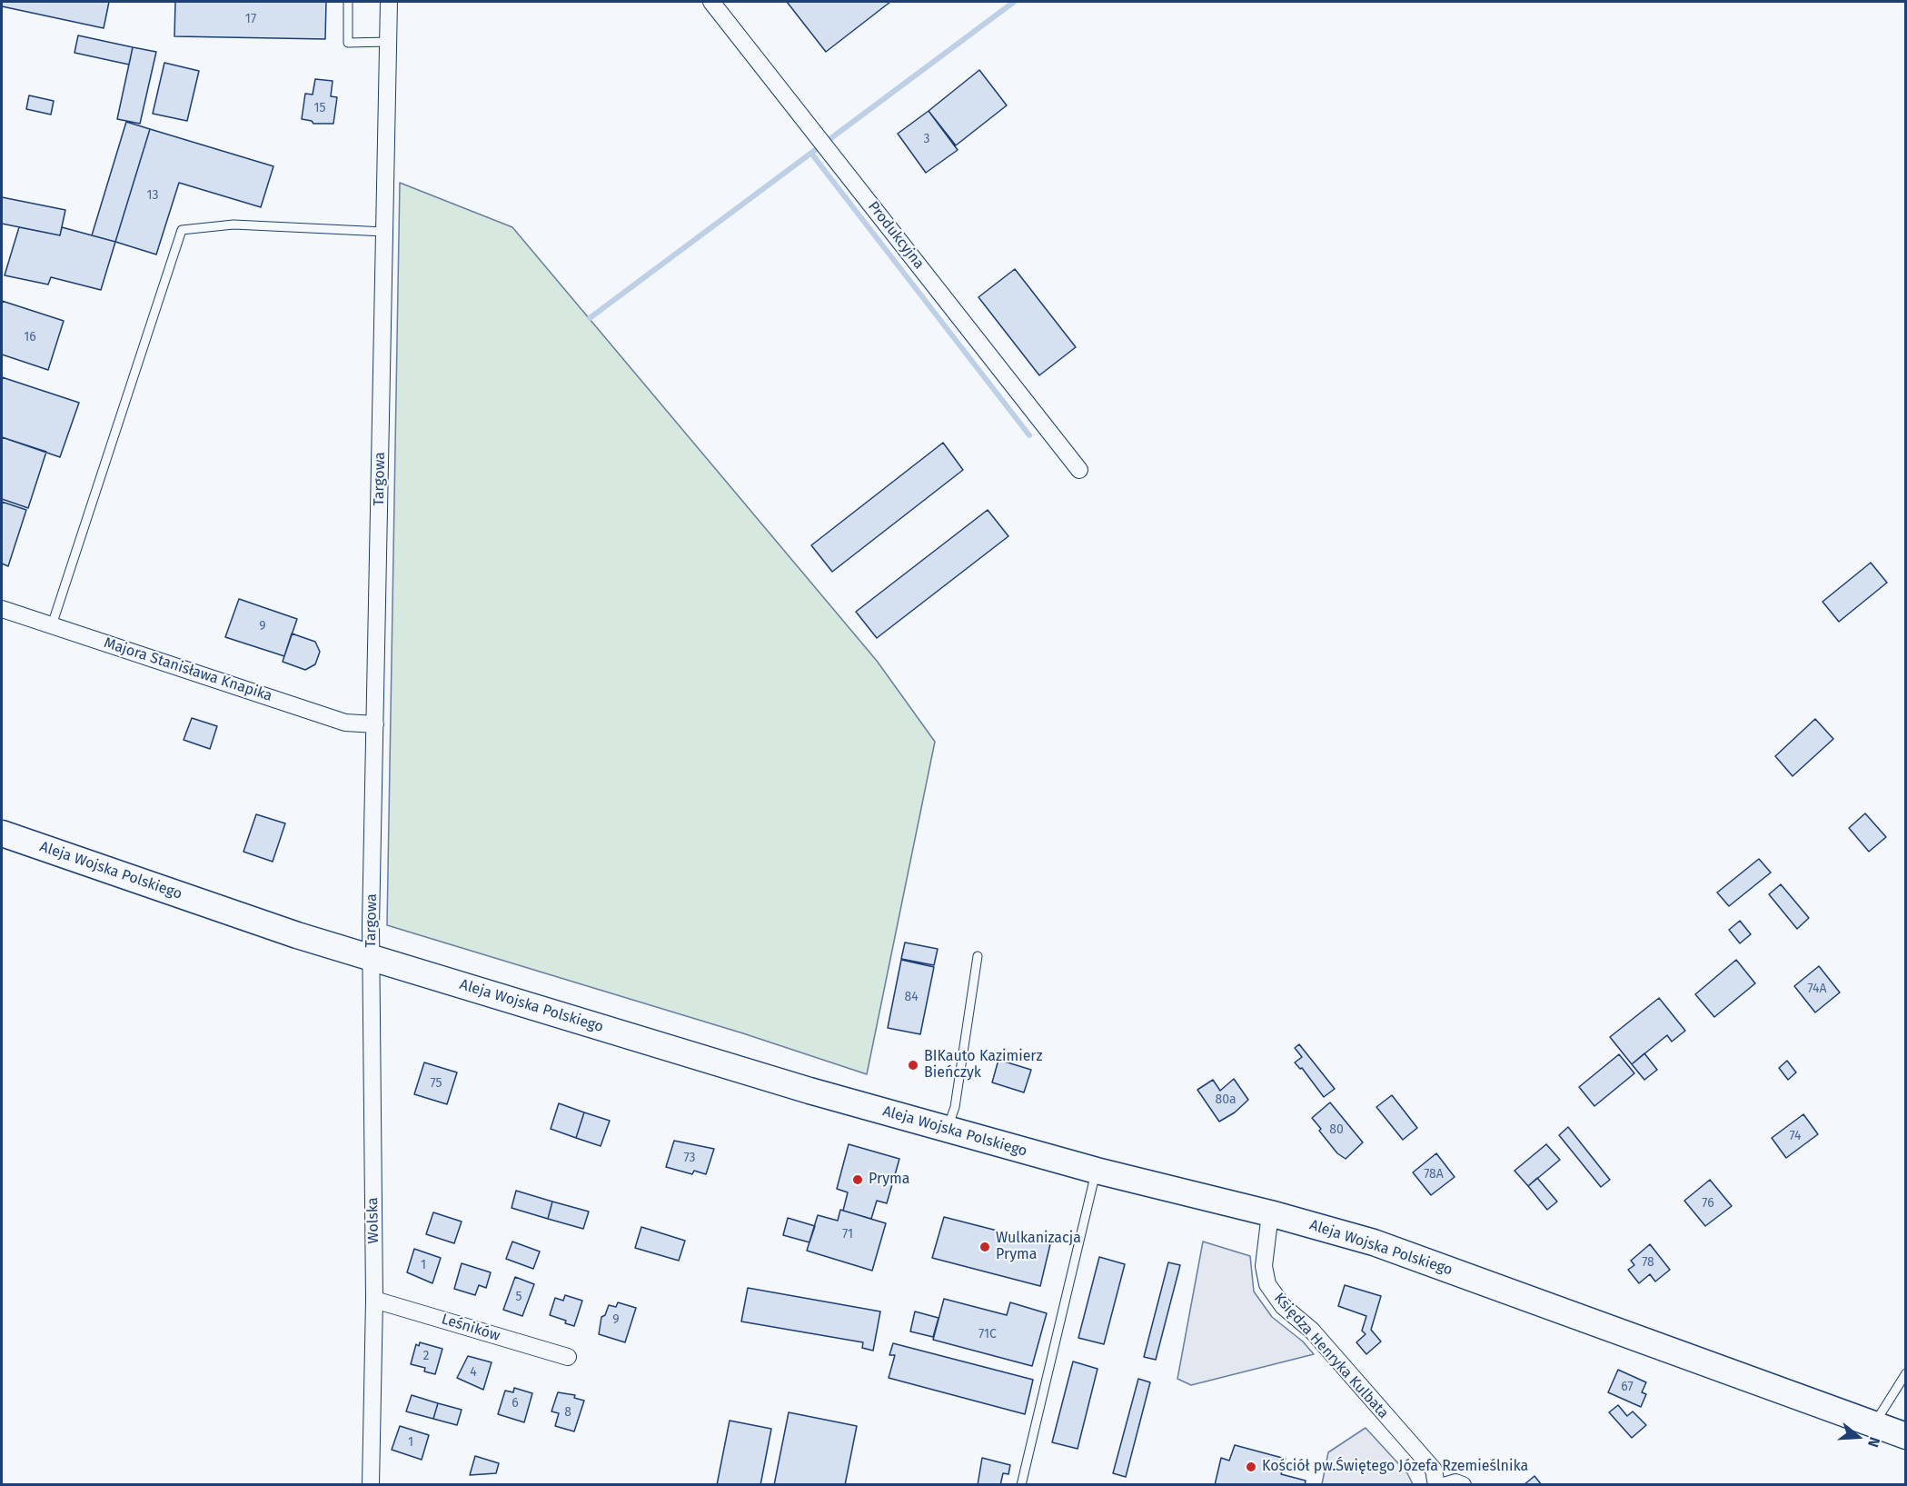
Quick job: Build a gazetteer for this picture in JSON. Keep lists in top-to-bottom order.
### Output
{
  "streets": {
    "main road": ["Aleja Wojska Polskiego"],
    "street": [
      "Produkcyjna",
      "Targowa",
      "Majora Stanisława Knapika",
      "Wolska",
      "Leśników",
      "Księdza Henryka Kulbata"
    ]
  },
  "crossings": [
    ["Targowa", "Majora Stanisława Knapika"],
    ["Targowa", "Aleja Wojska Polskiego"],
    ["Targowa", "Wolska"],
    ["Aleja Wojska Polskiego", "Wolska"],
    ["Aleja Wojska Polskiego", "Księdza Henryka Kulbata"],
    ["Wolska", "Leśników"]
  ],
  "places": [
    "BIKauto Kazimierz Bieńczyk",
    "Pryma",
    "Wulkanizacja Pryma",
    "Kościół pw.Świętego Józefa Rzemieślnika"
  ],
  "house_numbers": [
    "17",
    "15",
    "3",
    "13",
    "16",
    "9",
    "74A",
    "84",
    "75",
    "80a",
    "80",
    "74",
    "73",
    "78A",
    "76",
    "71",
    "78",
    "1",
    "5",
    "9",
    "71C",
    "2",
    "4",
    "67",
    "6",
    "8",
    "1"
  ],
  "north": "right"
}
